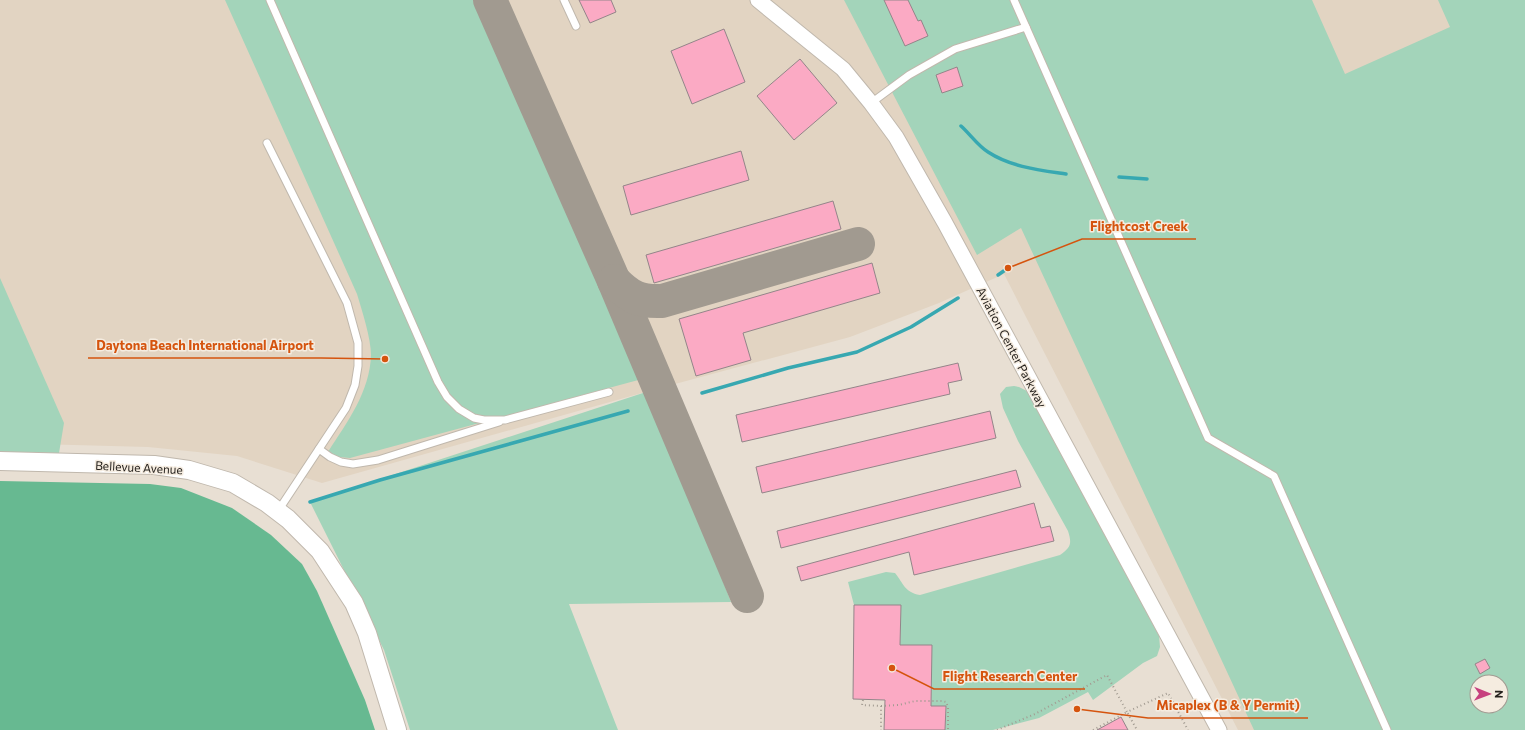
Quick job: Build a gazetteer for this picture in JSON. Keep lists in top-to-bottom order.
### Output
{
  "streets": {
    "street": ["Aviation Center Parkway", "Bellevue Avenue"]
  },
  "places": [
    "Flightcost Creek",
    "Daytona Beach International Airport",
    "Flight Research Center",
    "Micaplex (B & Y Permit)"
  ],
  "north": "right"
}
